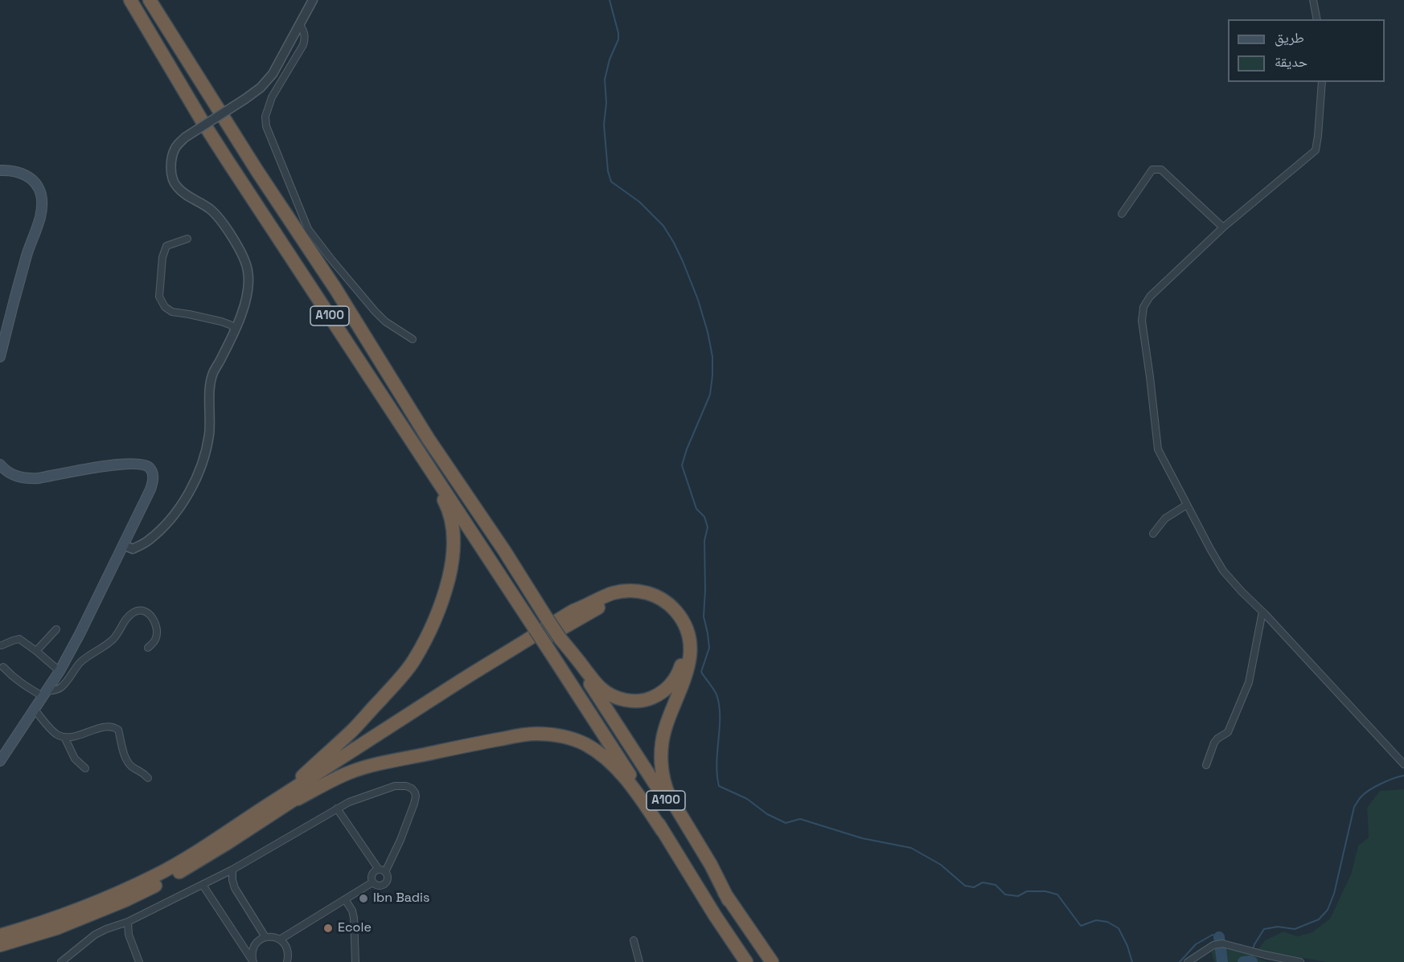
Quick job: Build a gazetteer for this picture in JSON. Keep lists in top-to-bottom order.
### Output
{
  "streets": {
    "highway": ["A100"]
  },
  "places": ["Ibn Badis", "Ecole"],
  "legend": ["طريق", "حديقة"]
}
